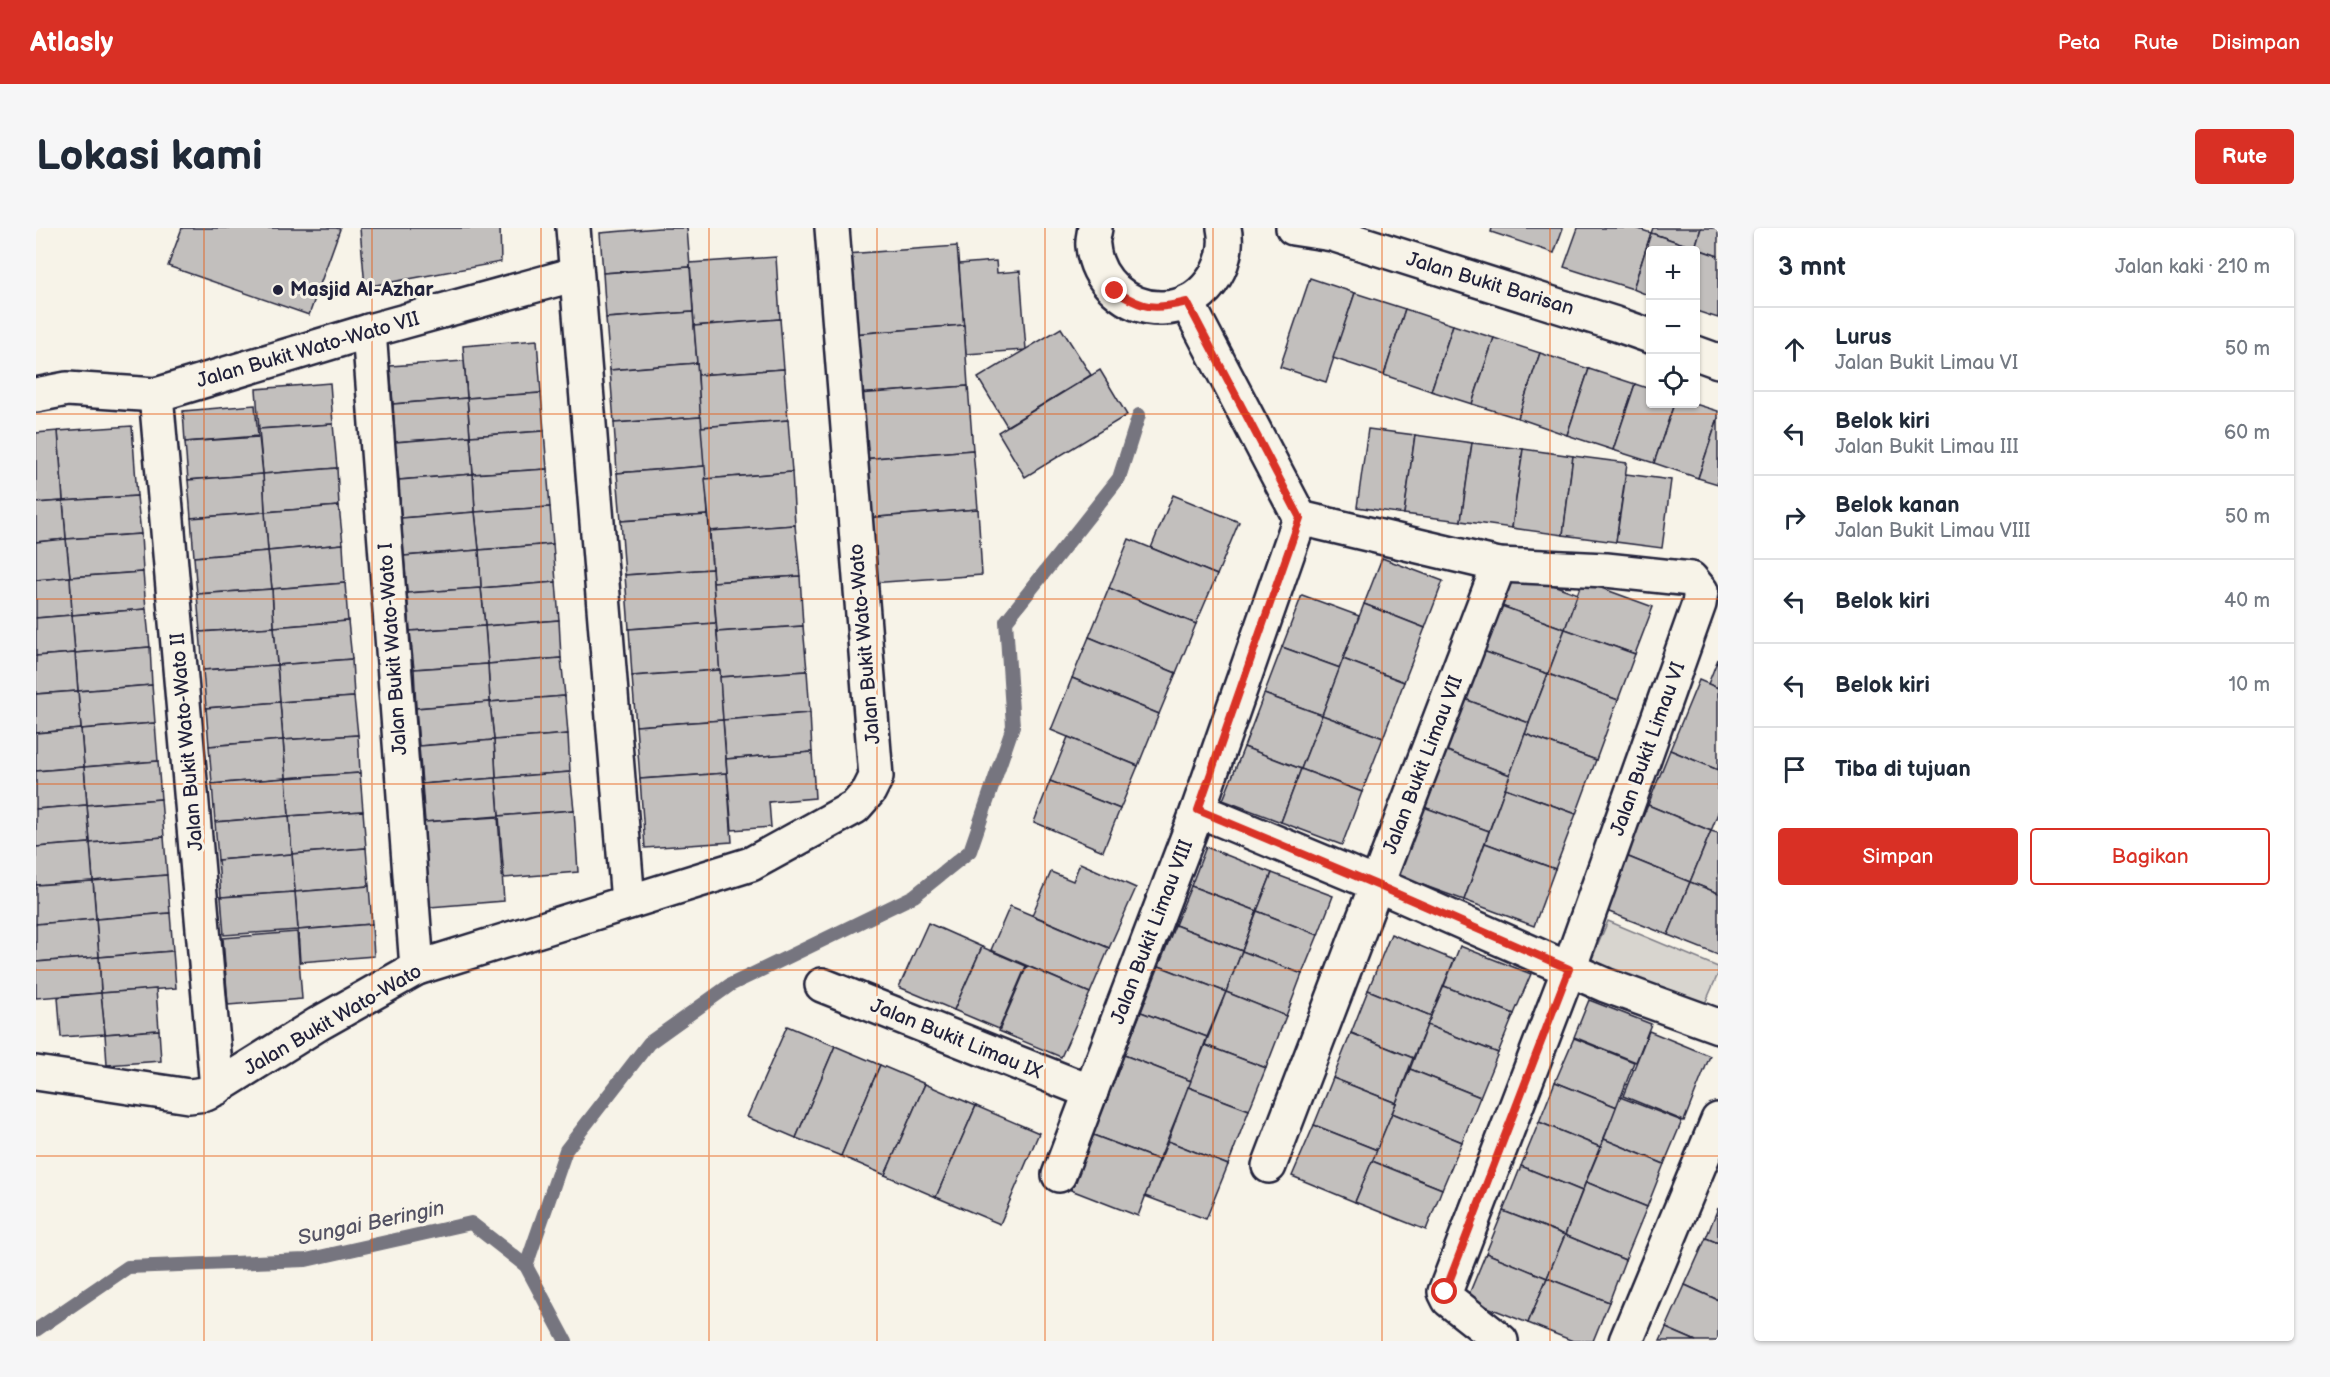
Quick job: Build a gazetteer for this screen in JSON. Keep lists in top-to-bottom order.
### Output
{
  "streets": {
    "street": [
      "Jalan Bukit Barisan",
      "Jalan Bukit Wato-Wato VII",
      "Jalan Bukit Wato-Wato",
      "Jalan Bukit Wato-Wato I",
      "Jalan Bukit Wato-Wato II",
      "Jalan Bukit Limau VI",
      "Jalan Bukit Limau VII",
      "Jalan Bukit Limau VIII",
      "Jalan Bukit Limau IX"
    ]
  },
  "crossings": [
    ["Jalan Bukit Wato-Wato VII", "Jalan Bukit Wato-Wato I"],
    ["Jalan Bukit Wato-Wato VII", "Jalan Bukit Wato-Wato II"],
    ["Jalan Bukit Wato-Wato", "Jalan Bukit Wato-Wato I"],
    ["Jalan Bukit Wato-Wato", "Jalan Bukit Wato-Wato II"],
    ["Jalan Bukit Limau VI", "Jalan Bukit Limau VII"],
    ["Jalan Bukit Limau VI", "Jalan Bukit Limau VIII"],
    ["Jalan Bukit Limau VIII", "Jalan Bukit Limau IX"]
  ],
  "water": ["Sungai Beringin"],
  "places": ["Masjid Al-Azhar"],
  "page": {
    "header": "Atlasly",
    "nav": ["Peta", "Rute", "Disimpan"],
    "buttons": [
      "Rute",
      ["Simpan", "Bagikan"]
    ],
    "title": "Lokasi kami",
    "heading": ["3 mnt", "Jalan kaki · 210 m"],
    "map_buttons": ["+", "−"],
    "list": [
      ["Lurus", "Jalan Bukit Limau VI", "50 m"],
      ["Belok kiri", "Jalan Bukit Limau III", "60 m"],
      ["Belok kanan", "Jalan Bukit Limau VIII", "50 m"],
      ["Belok kiri", "40 m"],
      ["Belok kiri", "10 m"],
      "Tiba di tujuan"
    ]
  }
}
